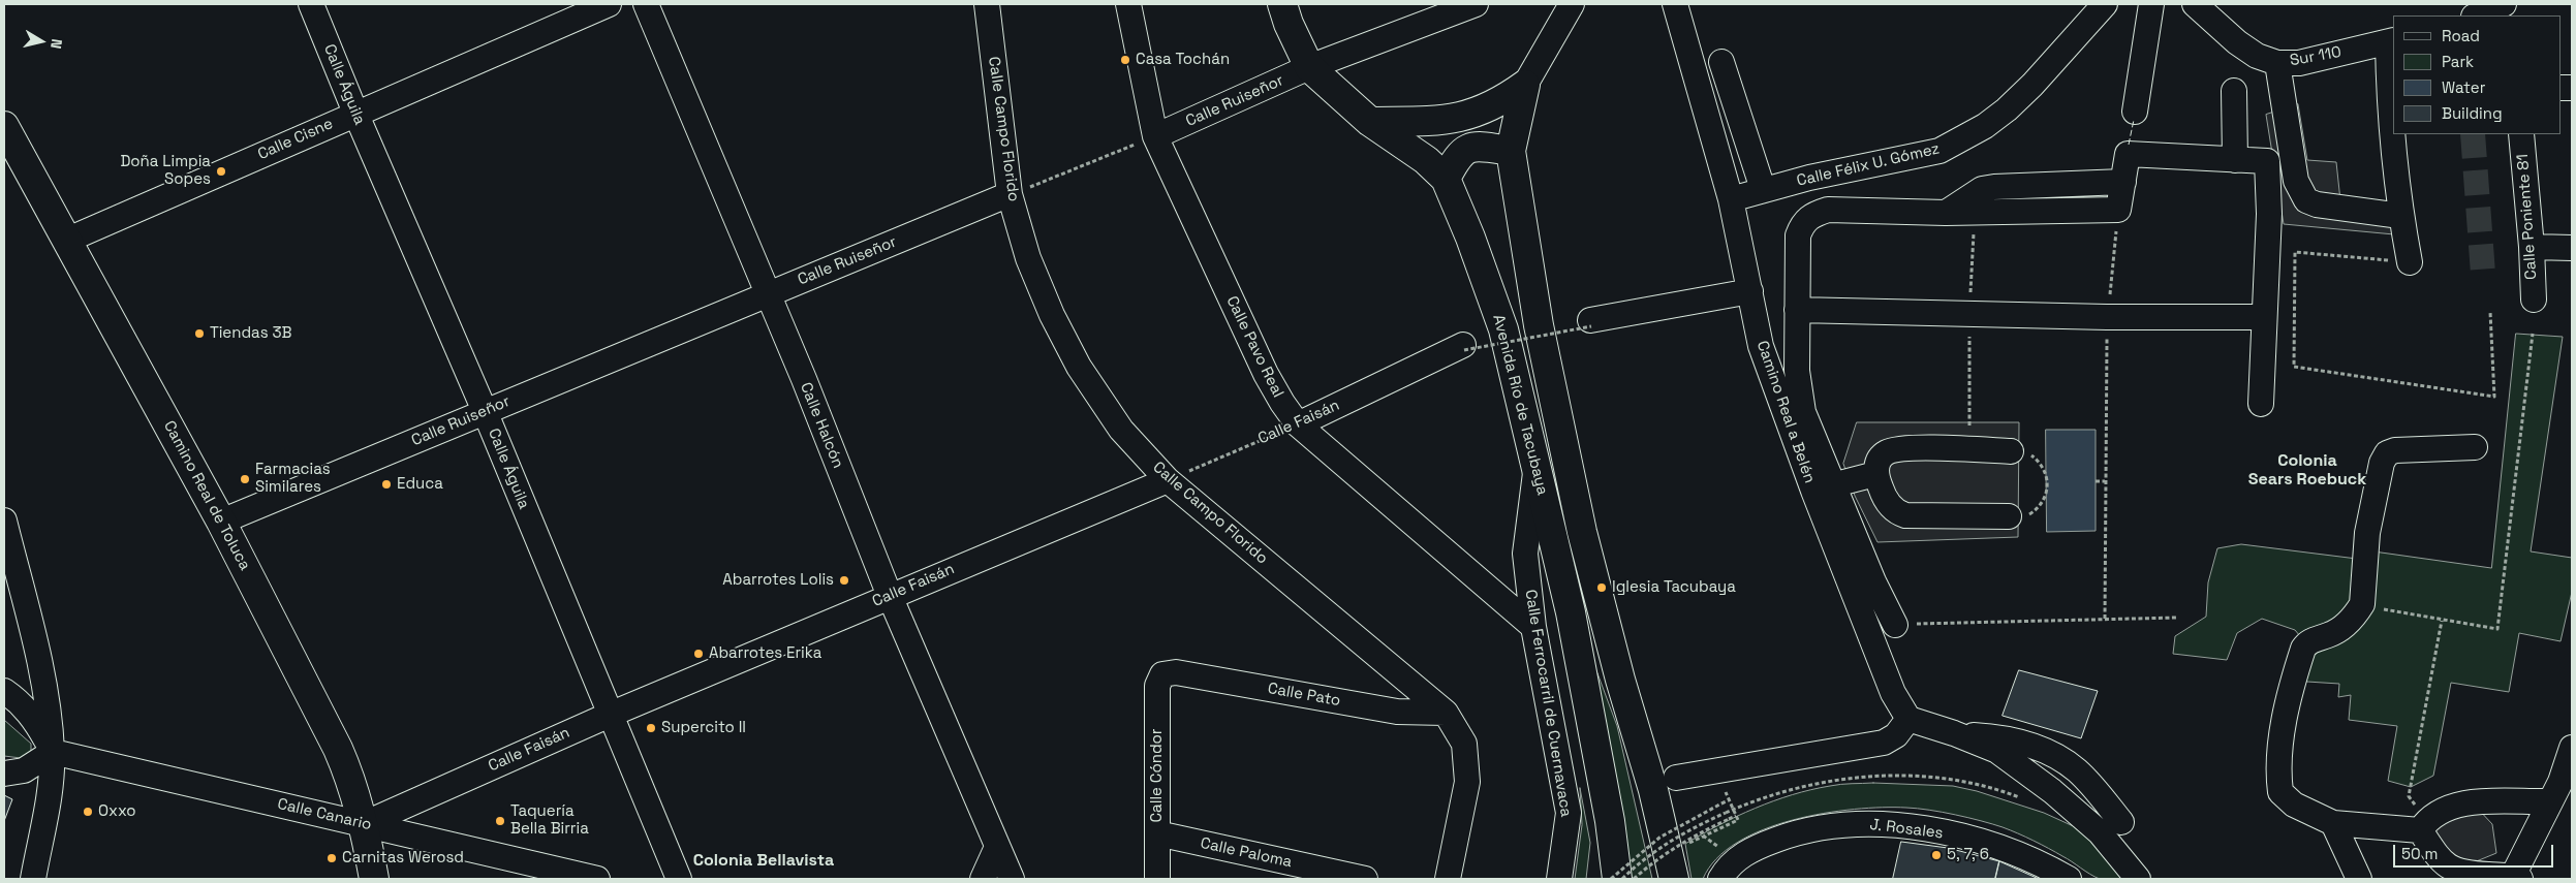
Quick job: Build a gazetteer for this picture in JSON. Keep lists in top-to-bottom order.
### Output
{
  "streets": {
    "main road": ["Avenida Río de Tacubaya", "Camino Real de Toluca"],
    "street": [
      "Sur 110",
      "Calle Águila",
      "Calle Ruiseñor",
      "Calle Campo Florido",
      "Calle Cisne",
      "Calle Félix U. Gómez",
      "Calle Poniente 81",
      "Calle Pavo Real",
      "Camino Real a Belén",
      "Calle Faisán",
      "Calle Halcón",
      "Calle Pato",
      "Calle Ferrocarril de Cuernavaca",
      "Calle Cóndor",
      "Calle Canario",
      "J. Rosales",
      "Calle Paloma"
    ]
  },
  "crossings": [
    ["Calle Águila", "Calle Ruiseñor"],
    ["Calle Águila", "Calle Cisne"],
    ["Calle Águila", "Calle Faisán"],
    ["Calle Ruiseñor", "Calle Campo Florido"],
    ["Calle Ruiseñor", "Calle Pavo Real"],
    ["Calle Ruiseñor", "Avenida Río de Tacubaya"],
    ["Calle Ruiseñor", "Calle Halcón"],
    ["Calle Ruiseñor", "Camino Real de Toluca"],
    ["Calle Campo Florido", "Calle Faisán"],
    ["Calle Campo Florido", "Calle Pato"],
    ["Calle Cisne", "Camino Real de Toluca"],
    ["Calle Félix U. Gómez", "Camino Real a Belén"],
    ["Calle Pavo Real", "Calle Faisán"],
    ["Calle Pavo Real", "Calle Ferrocarril de Cuernavaca"],
    ["Avenida Río de Tacubaya", "Calle Ferrocarril de Cuernavaca"],
    ["Calle Faisán", "Calle Halcón"],
    ["Calle Faisán", "Camino Real de Toluca"],
    ["Calle Faisán", "Calle Canario"],
    ["Camino Real de Toluca", "Calle Canario"],
    ["Calle Pato", "Calle Cóndor"],
    ["Calle Cóndor", "Calle Paloma"]
  ],
  "districts": ["Colonia Sears Roebuck", "Colonia Bellavista"],
  "places": [
    "Casa Tochán",
    "Doña Limpia Sopes",
    "Tiendas 3B",
    "Farmacias Similares",
    "Educa",
    "Abarrotes Lolis",
    "Iglesia Tacubaya",
    "Abarrotes Erika",
    "Supercito II",
    "Oxxo",
    "Taquería Bella Birria",
    "5, 7, 6",
    "Carnitas Werosd"
  ],
  "legend": [
    "Road",
    "Park",
    "Water",
    "Building"
  ],
  "scale_bar": "50 m",
  "north": "right"
}
